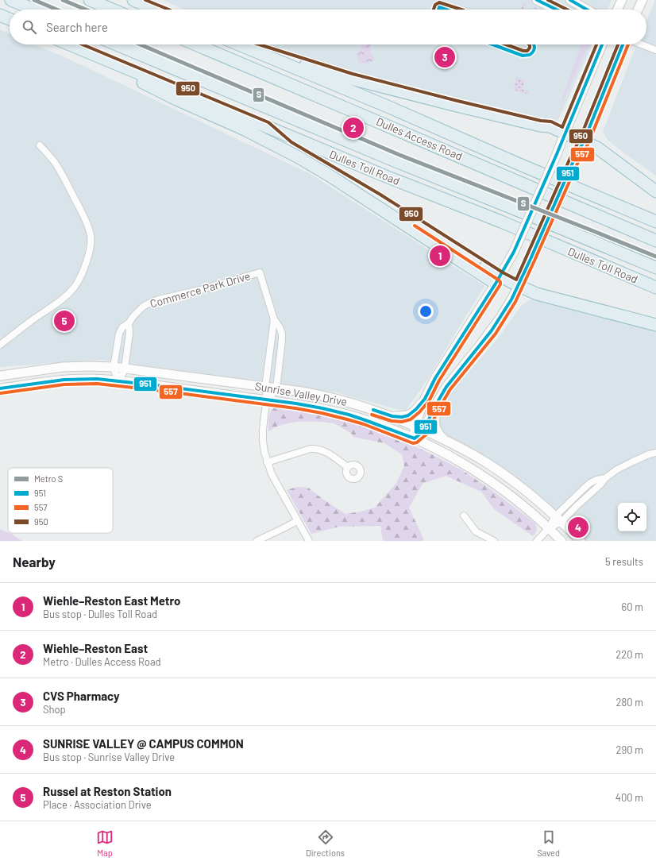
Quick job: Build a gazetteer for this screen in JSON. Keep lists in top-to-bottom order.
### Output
{
  "streets": {
    "highway": ["Dulles Access Road", "Dulles Toll Road"],
    "main road": ["Sunrise Valley Drive"],
    "street": ["Commerce Park Drive"]
  },
  "crossings": [
    ["Commerce Park Drive", "Sunrise Valley Drive"]
  ],
  "lines": [
    "metro line S",
    "transit line 951",
    "transit line 950",
    "transit line 557"
  ],
  "legend": [
    "Metro S",
    "951",
    "557",
    "950"
  ],
  "page": {
    "search": "Search here",
    "pins": [
      "3",
      "2",
      "1",
      "5",
      "4"
    ],
    "heading": ["Nearby", "5 results"],
    "list": [
      {
        "mark": "1",
        "name": "Wiehle–Reston East Metro",
        "note": "Bus stop · Dulles Toll Road",
        "value": "60 m"
      },
      {
        "mark": "2",
        "name": "Wiehle–Reston East",
        "note": "Metro · Dulles Access Road",
        "value": "220 m"
      },
      {
        "mark": "3",
        "name": "CVS Pharmacy",
        "note": "Shop",
        "value": "280 m"
      },
      {
        "mark": "4",
        "name": "SUNRISE VALLEY @ CAMPUS COMMON",
        "note": "Bus stop · Sunrise Valley Drive",
        "value": "290 m"
      },
      {
        "mark": "5",
        "name": "Russel at Reston Station",
        "note": "Place · Association Drive",
        "value": "400 m"
      }
    ],
    "nav": ["Map", "Directions", "Saved"]
  }
}
